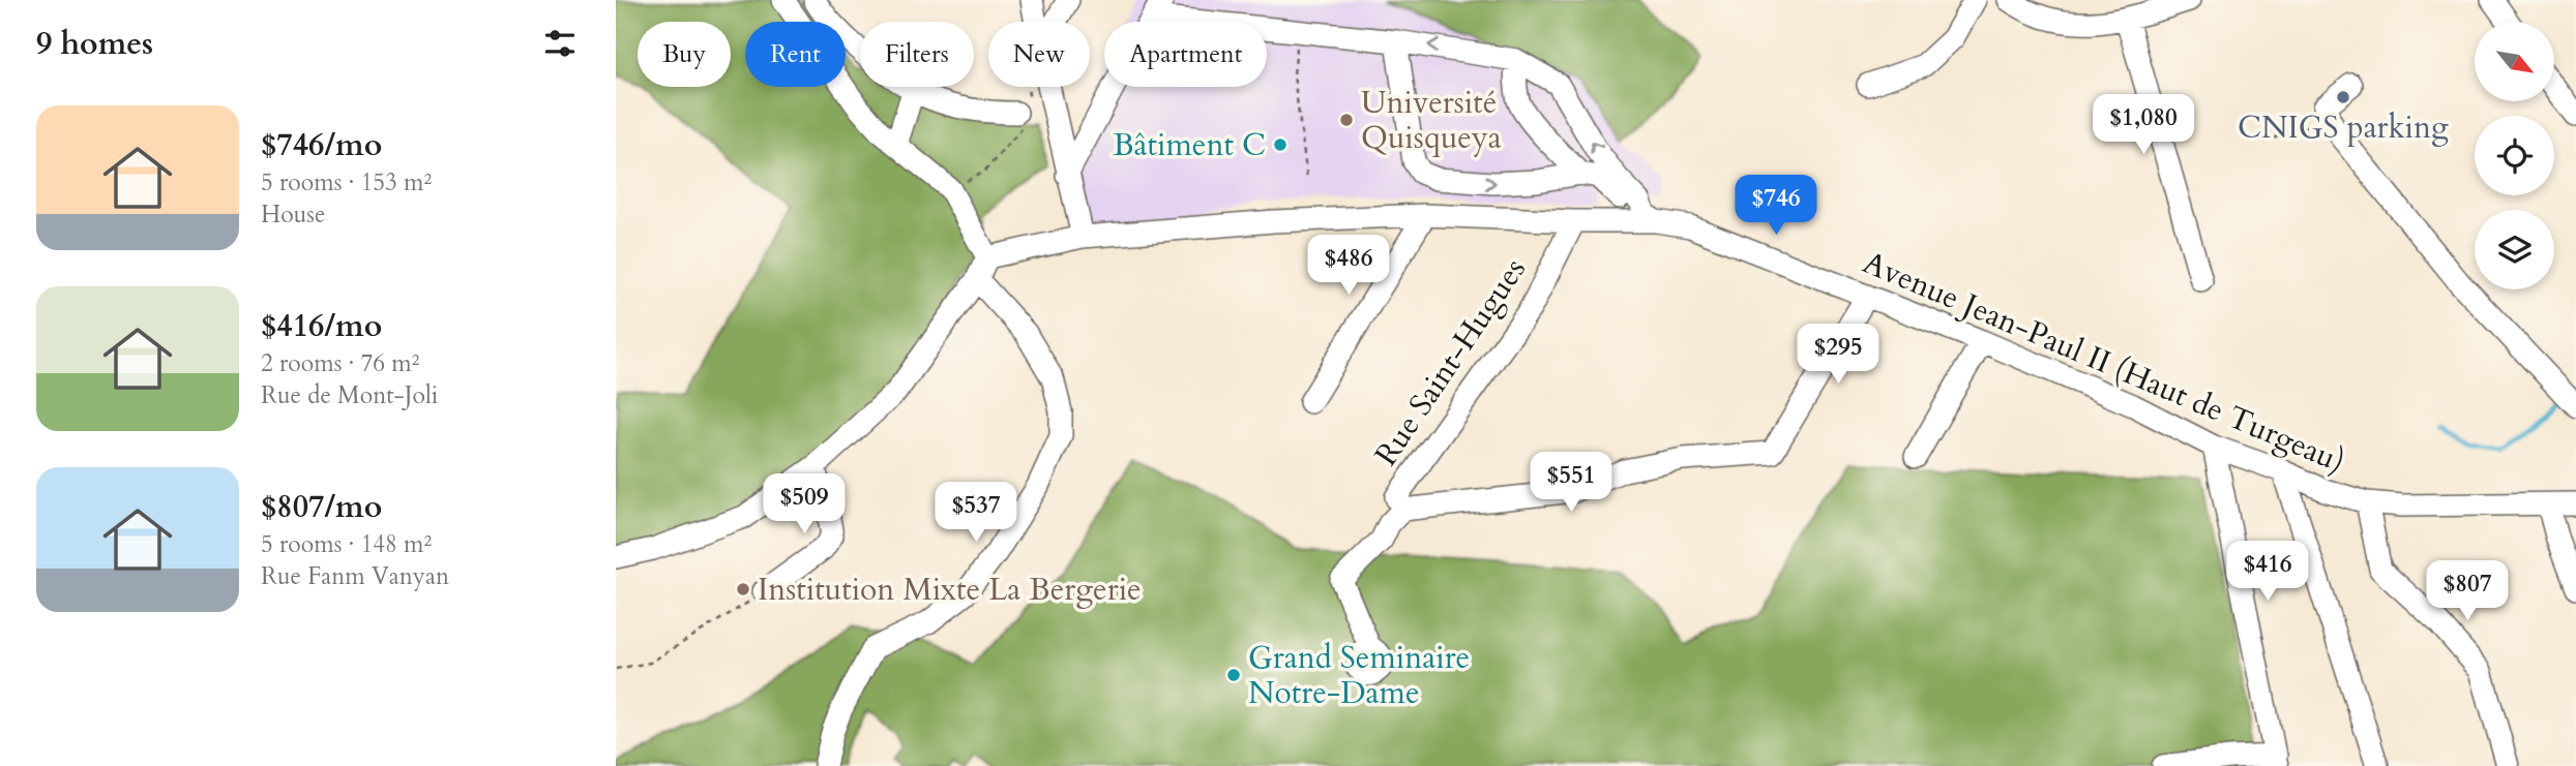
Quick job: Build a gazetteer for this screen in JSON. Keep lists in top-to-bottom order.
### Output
{
  "streets": {
    "street": ["Rue Saint-Hugues", "Avenue Jean-Paul II (Haut de Turgeau)"]
  },
  "crossings": [
    ["Rue Saint-Hugues", "Avenue Jean-Paul II (Haut de Turgeau)"]
  ],
  "places": [
    "CNIGS parking",
    "Université Quisqueya",
    "Bâtiment C",
    "Institution Mixte La Bergerie",
    "Grand Seminaire Notre-Dame"
  ],
  "north": "bottom right",
  "page": {
    "heading": "9 homes",
    "chip": [
      "Buy",
      "Rent",
      "Filters",
      "New",
      "Apartment"
    ],
    "list": [
      {
        "name": "$746/mo",
        "note": "5 rooms · 153 m² · House"
      },
      {
        "name": "$416/mo",
        "note": "2 rooms · 76 m² · Rue de Mont-Joli"
      },
      {
        "name": "$807/mo",
        "note": "5 rooms · 148 m² · Rue Fanm Vanyan"
      }
    ],
    "price": [
      "$1,080",
      "$746",
      "$486",
      "$295",
      "$551",
      "$509",
      "$537",
      "$416",
      "$807"
    ]
  }
}
